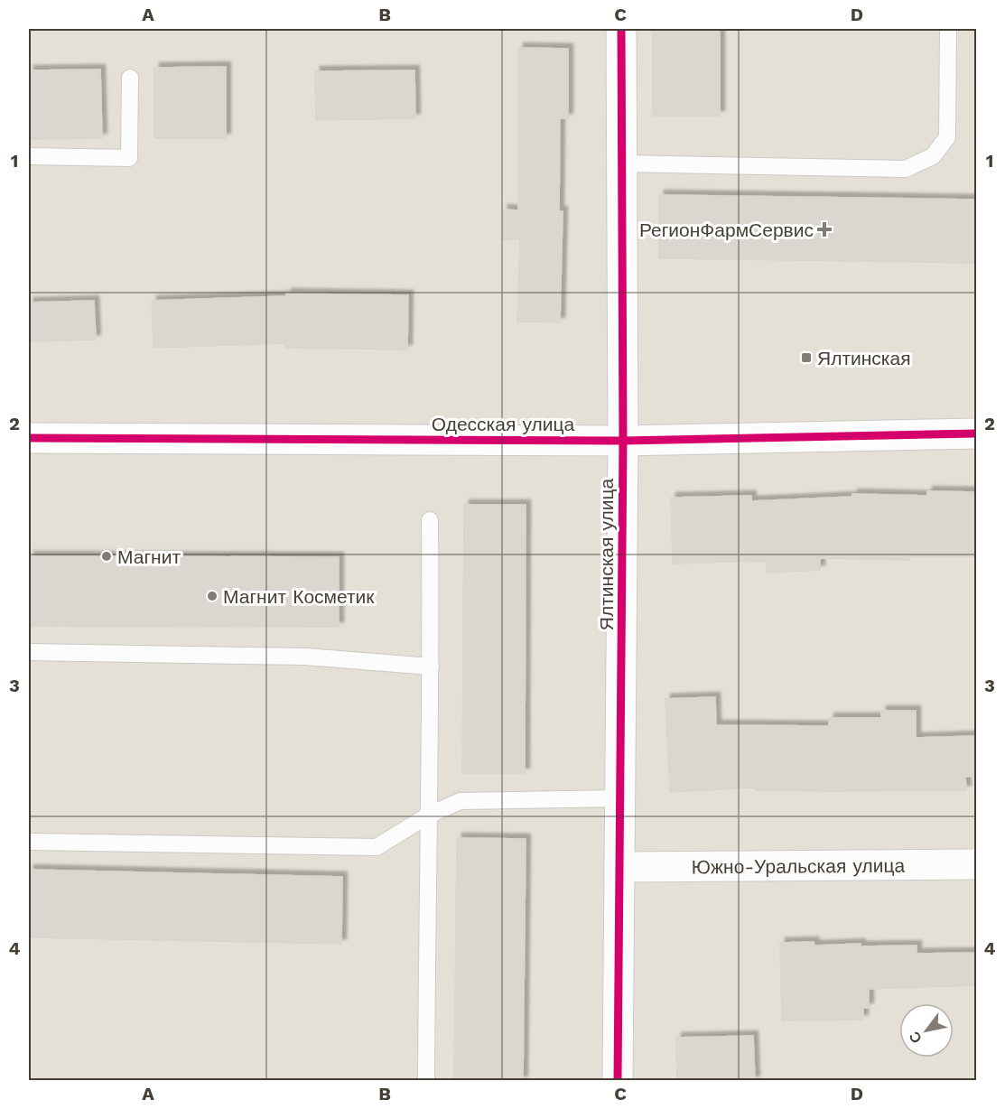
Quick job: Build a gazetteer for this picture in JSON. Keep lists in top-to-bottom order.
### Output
{
  "streets": {
    "street": ["Одесская улица", "Ялтинская улица", "Южно-Уральская улица"]
  },
  "crossings": [
    ["Одесская улица", "Ялтинская улица"],
    ["Ялтинская улица", "Южно-Уральская улица"]
  ],
  "places": {
    "health": ["РегионФармСервис"],
    "transit": ["Ялтинская"],
    "other": ["Магнит", "Магнит Косметик"]
  },
  "north": "bottom left",
  "grid": {
    "columns": [
      "A",
      "B",
      "C",
      "D"
    ],
    "rows": [
      "1",
      "2",
      "3",
      "4"
    ]
  }
}
